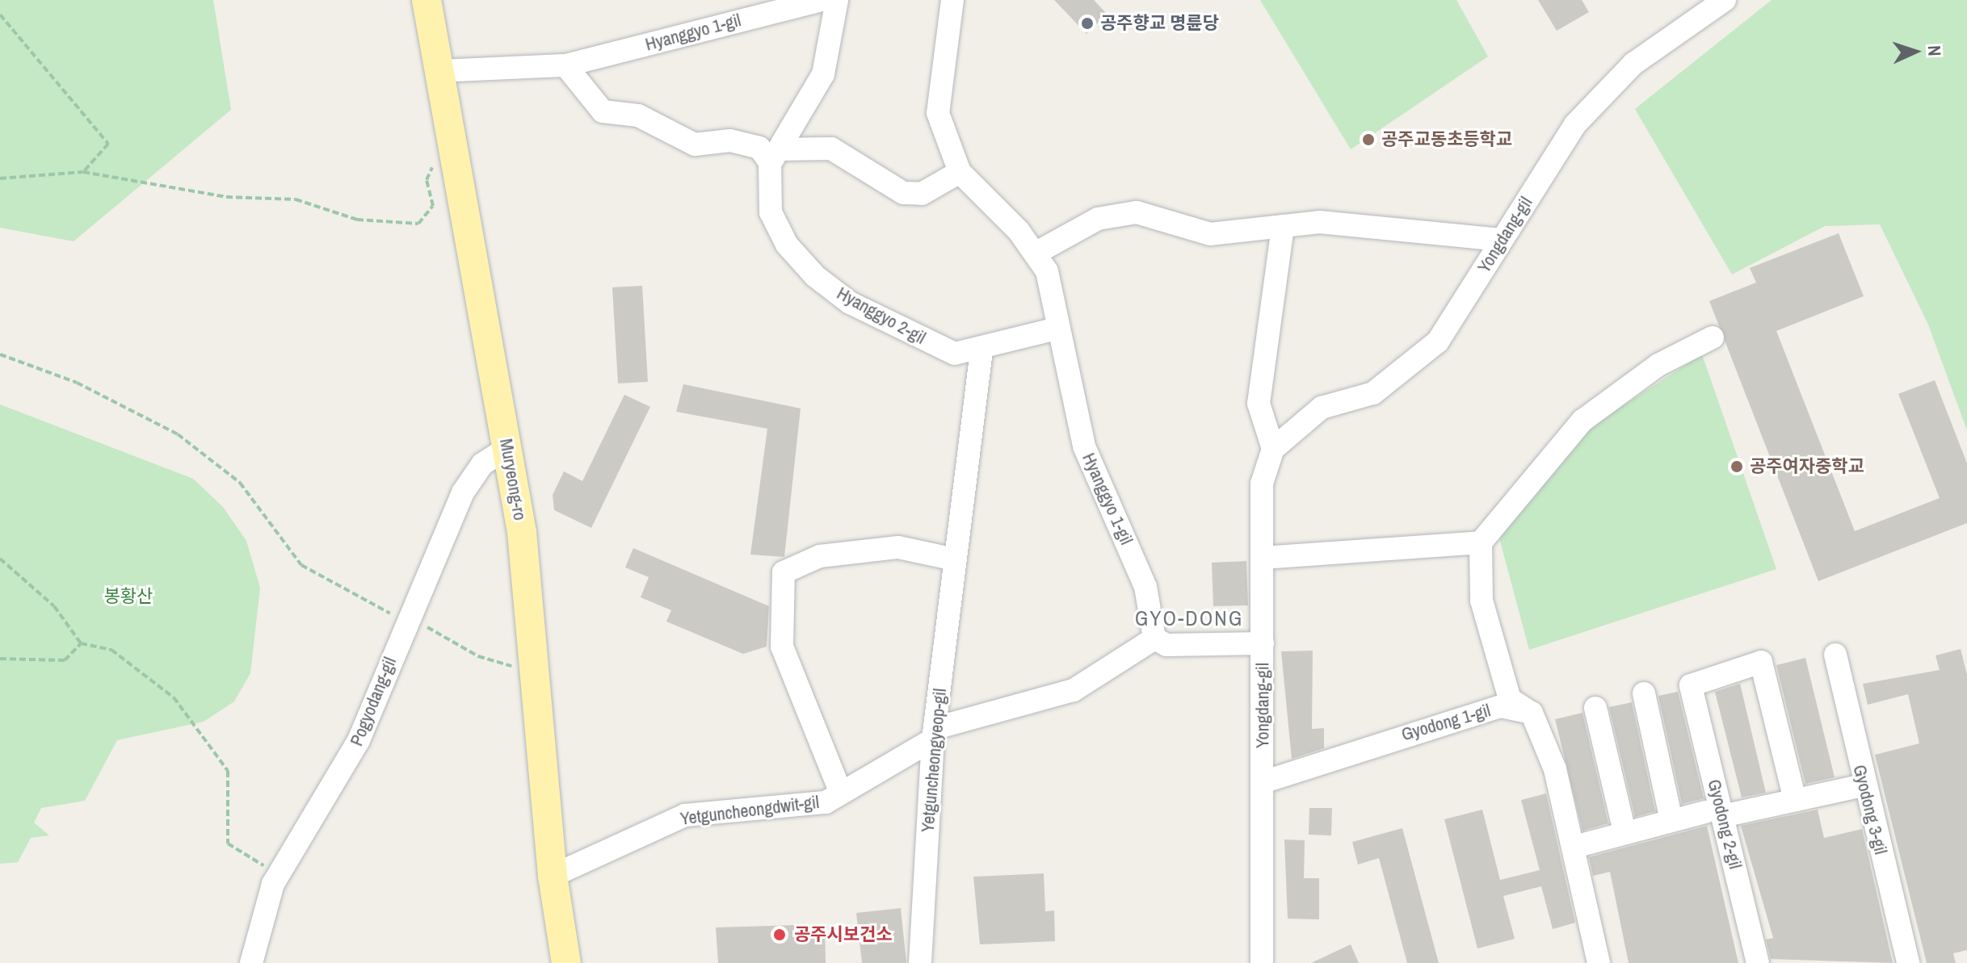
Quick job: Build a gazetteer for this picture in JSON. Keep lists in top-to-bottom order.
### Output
{
  "streets": {
    "main road": ["Muryeong-ro"],
    "street": [
      "Hyanggyo 1-gil",
      "Yongdang-gil",
      "Hyanggyo 2-gil",
      "Pogyodang-gil",
      "Gyodong 1-gil",
      "Yetguncheongyeop-gil",
      "Gyodong 3-gil",
      "Yetguncheongdwit-gil",
      "Gyodong 2-gil"
    ]
  },
  "crossings": [
    ["Hyanggyo 1-gil", "Hyanggyo 2-gil"],
    ["Hyanggyo 1-gil", "Yetguncheongdwit-gil"],
    ["Yongdang-gil", "Gyodong 1-gil"],
    ["Hyanggyo 2-gil", "Yetguncheongyeop-gil"],
    ["Muryeong-ro", "Pogyodang-gil"],
    ["Muryeong-ro", "Yetguncheongdwit-gil"],
    ["Yetguncheongyeop-gil", "Yetguncheongdwit-gil"]
  ],
  "districts": ["GYO-DONG"],
  "parks": ["봉황산"],
  "places": [
    "공주향교 명륜당",
    "공주교동초등학교",
    "공주여자중학교",
    "공주시보건소"
  ],
  "north": "right"
}
